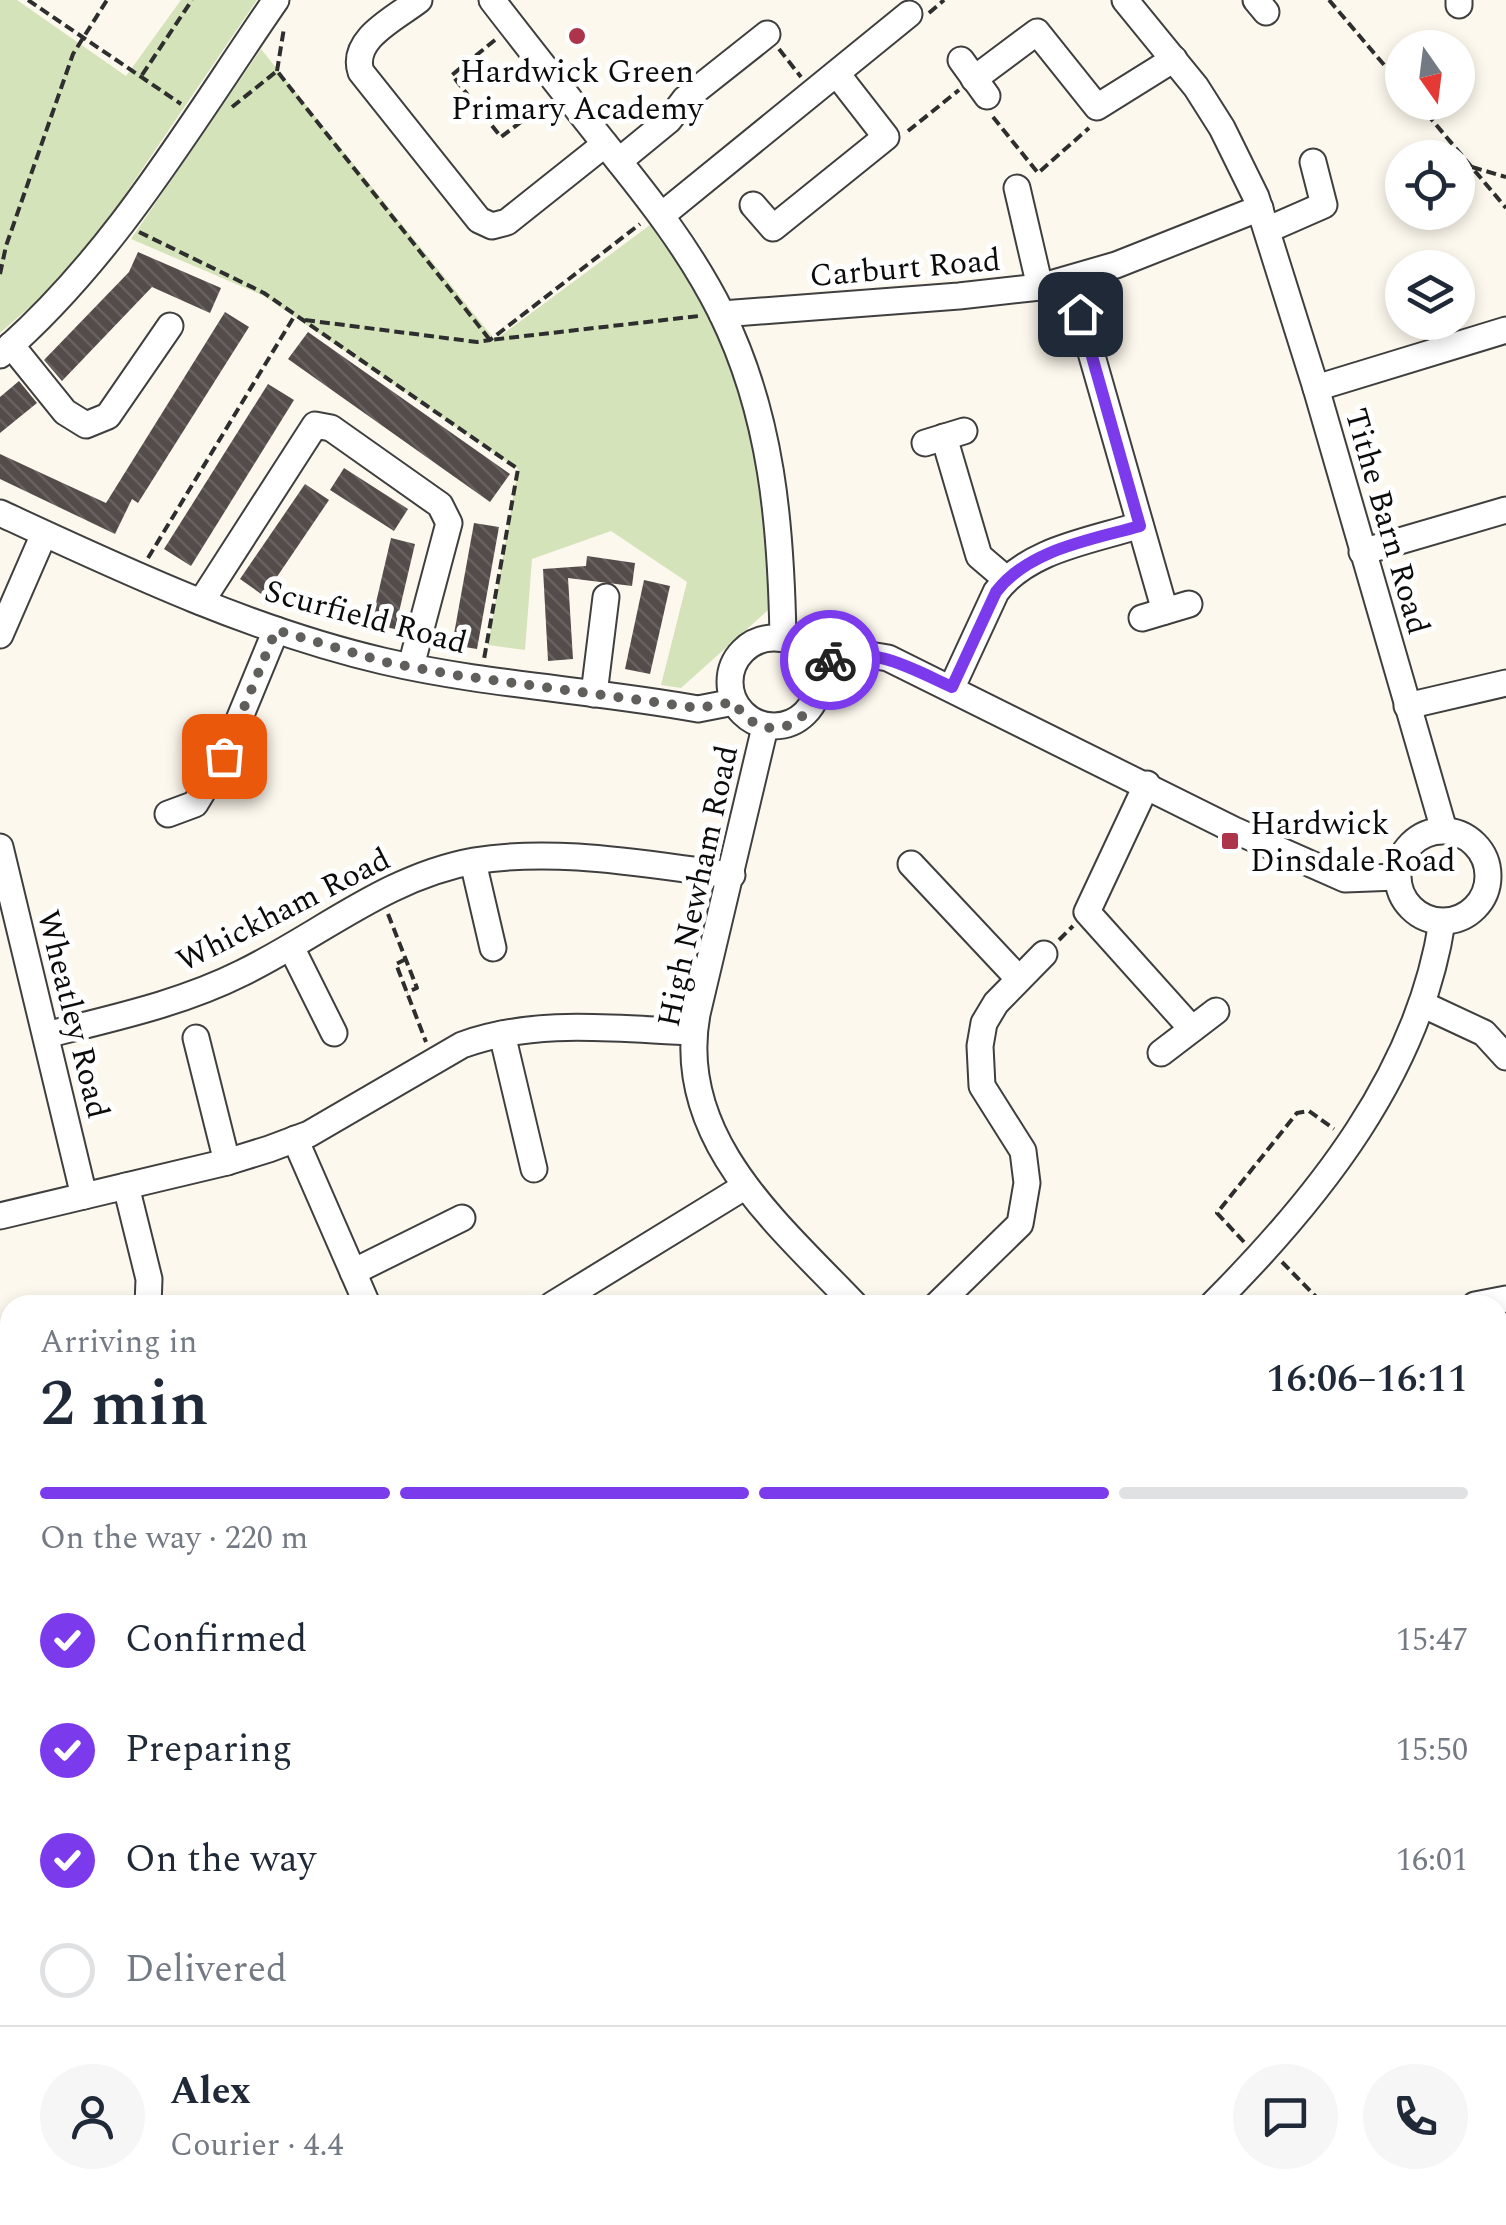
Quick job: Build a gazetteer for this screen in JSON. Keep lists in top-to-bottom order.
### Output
{
  "streets": {
    "street": [
      "Carburt Road",
      "Tithe Barn Road",
      "Scurfield Road",
      "High Newham Road",
      "Whickham Road",
      "Wheatley Road"
    ]
  },
  "crossings": [
    ["Carburt Road", "Tithe Barn Road"],
    ["Scurfield Road", "High Newham Road"],
    ["High Newham Road", "Whickham Road"],
    ["Whickham Road", "Wheatley Road"]
  ],
  "places": {
    "other": ["Hardwick Green Primary Academy"],
    "transit": ["Hardwick Dinsdale Road"]
  },
  "north": "bottom",
  "page": {
    "heading": ["2 min", "Arriving in", "16:06–16:11"],
    "panel": ["Alex", "Courier · 4.4"],
    "bar": "On the way · 220 m",
    "list": [
      ["Confirmed", "15:47"],
      ["Preparing", "15:50"],
      ["On the way", "16:01"],
      "Delivered"
    ]
  }
}
